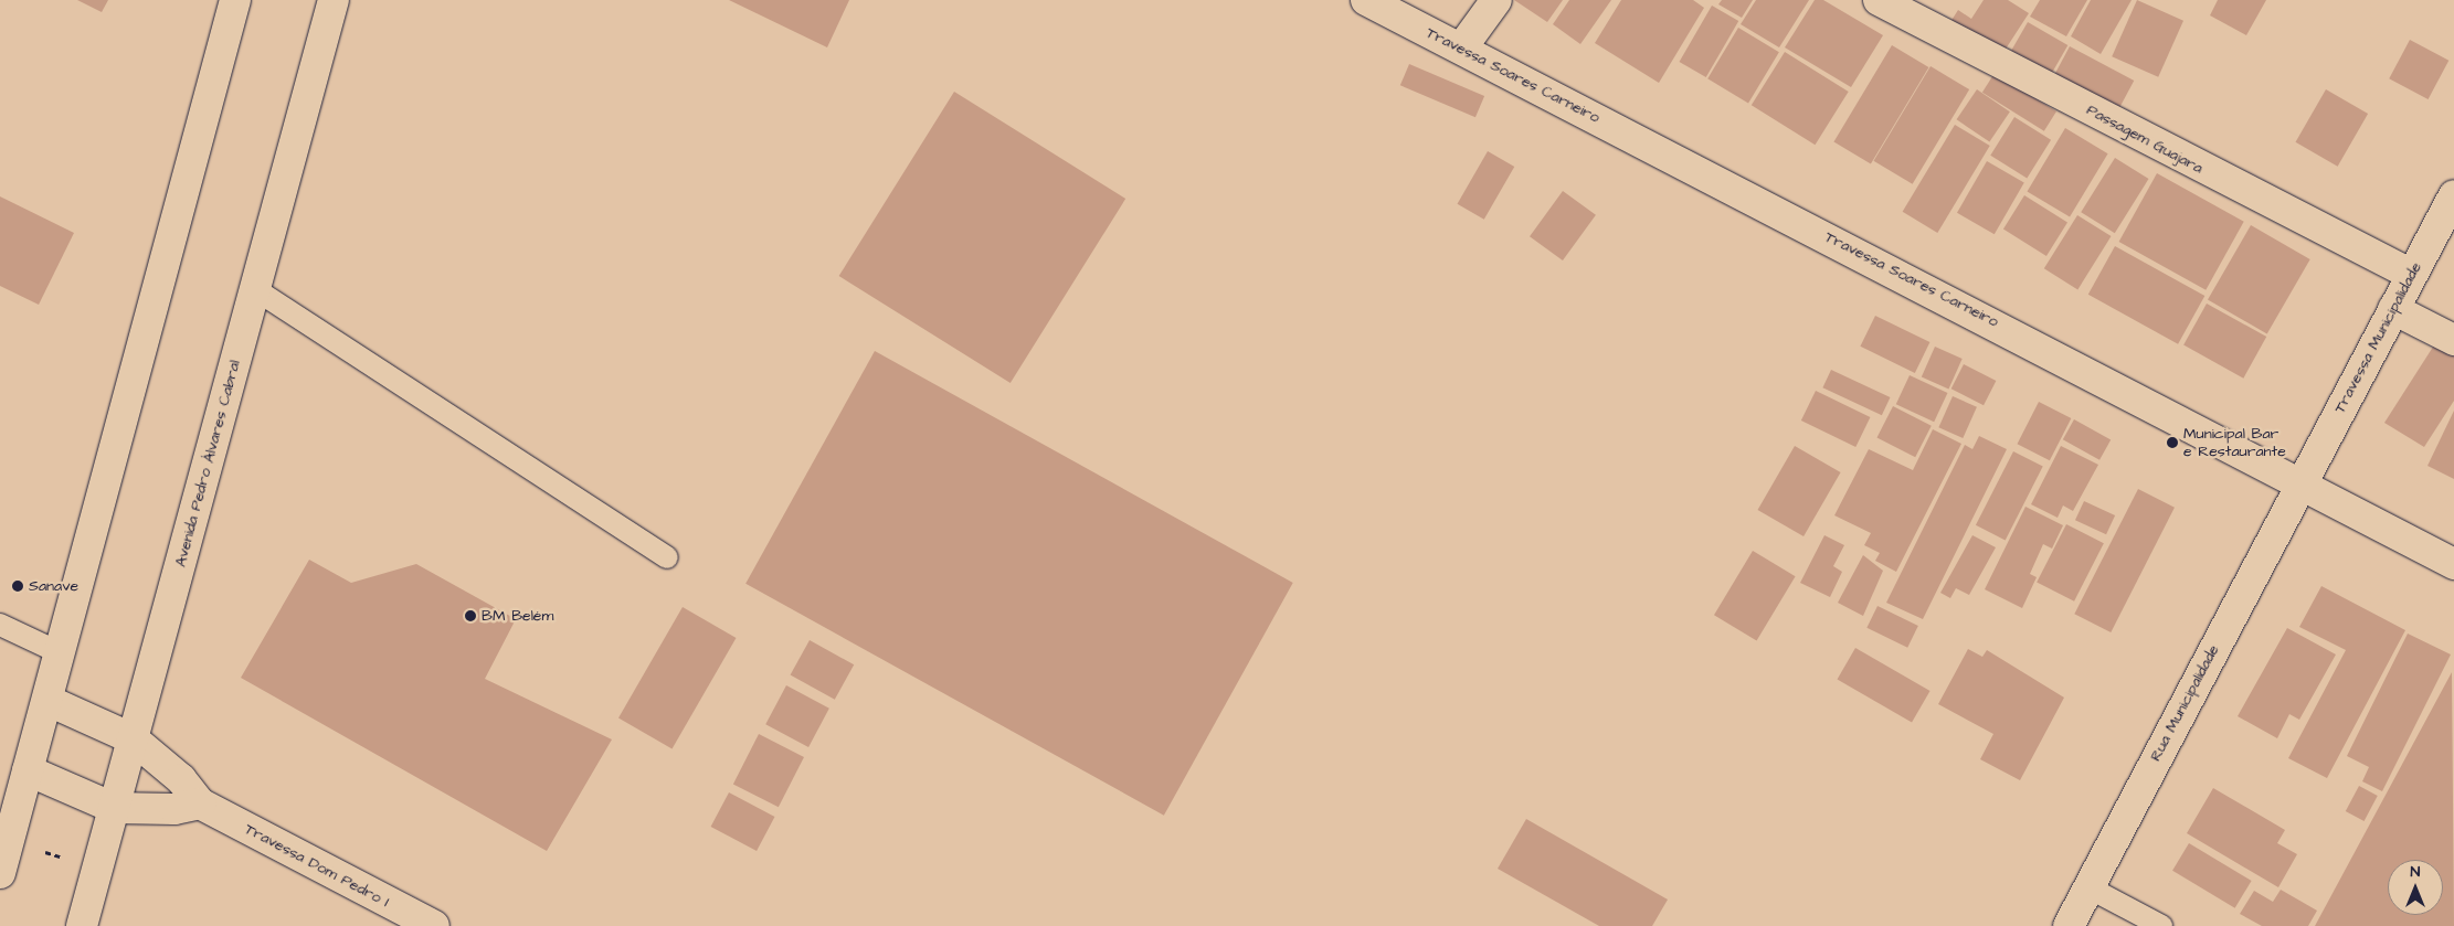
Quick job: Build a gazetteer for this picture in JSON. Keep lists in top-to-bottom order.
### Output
{
  "streets": {
    "street": [
      "Travessa Soares Carneiro",
      "Passagem Guajara",
      "Travessa Municipalidade",
      "Avenida Pedro Álvares Cabral",
      "Rua Municipalidade",
      "Travessa Dom Pedro I"
    ]
  },
  "crossings": [
    ["Travessa Soares Carneiro", "Travessa Municipalidade"],
    ["Travessa Soares Carneiro", "Rua Municipalidade"],
    ["Passagem Guajara", "Travessa Municipalidade"],
    ["Travessa Municipalidade", "Rua Municipalidade"],
    ["Avenida Pedro Álvares Cabral", "Travessa Dom Pedro I"]
  ],
  "places": ["Municipal Bar e Restaurante", "Sanave", "BM Belém"],
  "north": "top"
}
